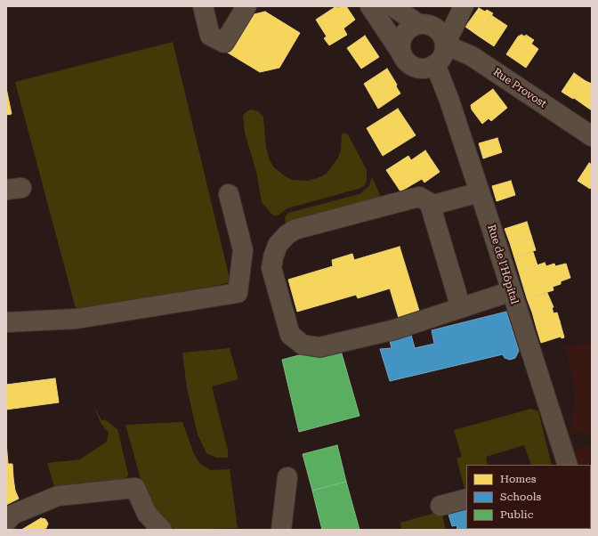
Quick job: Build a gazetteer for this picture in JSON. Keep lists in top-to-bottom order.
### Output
{
  "streets": {
    "street": ["Rue Provost", "Rue de l'Hôpital"]
  },
  "crossings": [
    ["Rue Provost", "Rue de l'Hôpital"]
  ],
  "legend": ["Homes", "Schools", "Public"]
}
